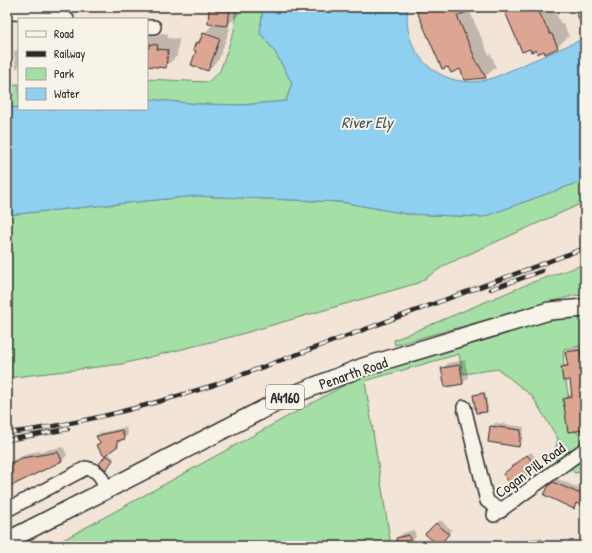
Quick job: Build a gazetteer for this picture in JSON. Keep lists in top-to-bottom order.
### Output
{
  "streets": {
    "main road": ["Penarth Road", "A4160"],
    "street": ["Cogan Pill Road"]
  },
  "water": ["River Ely"],
  "legend": [
    "Road",
    "Railway",
    "Park",
    "Water"
  ]
}
